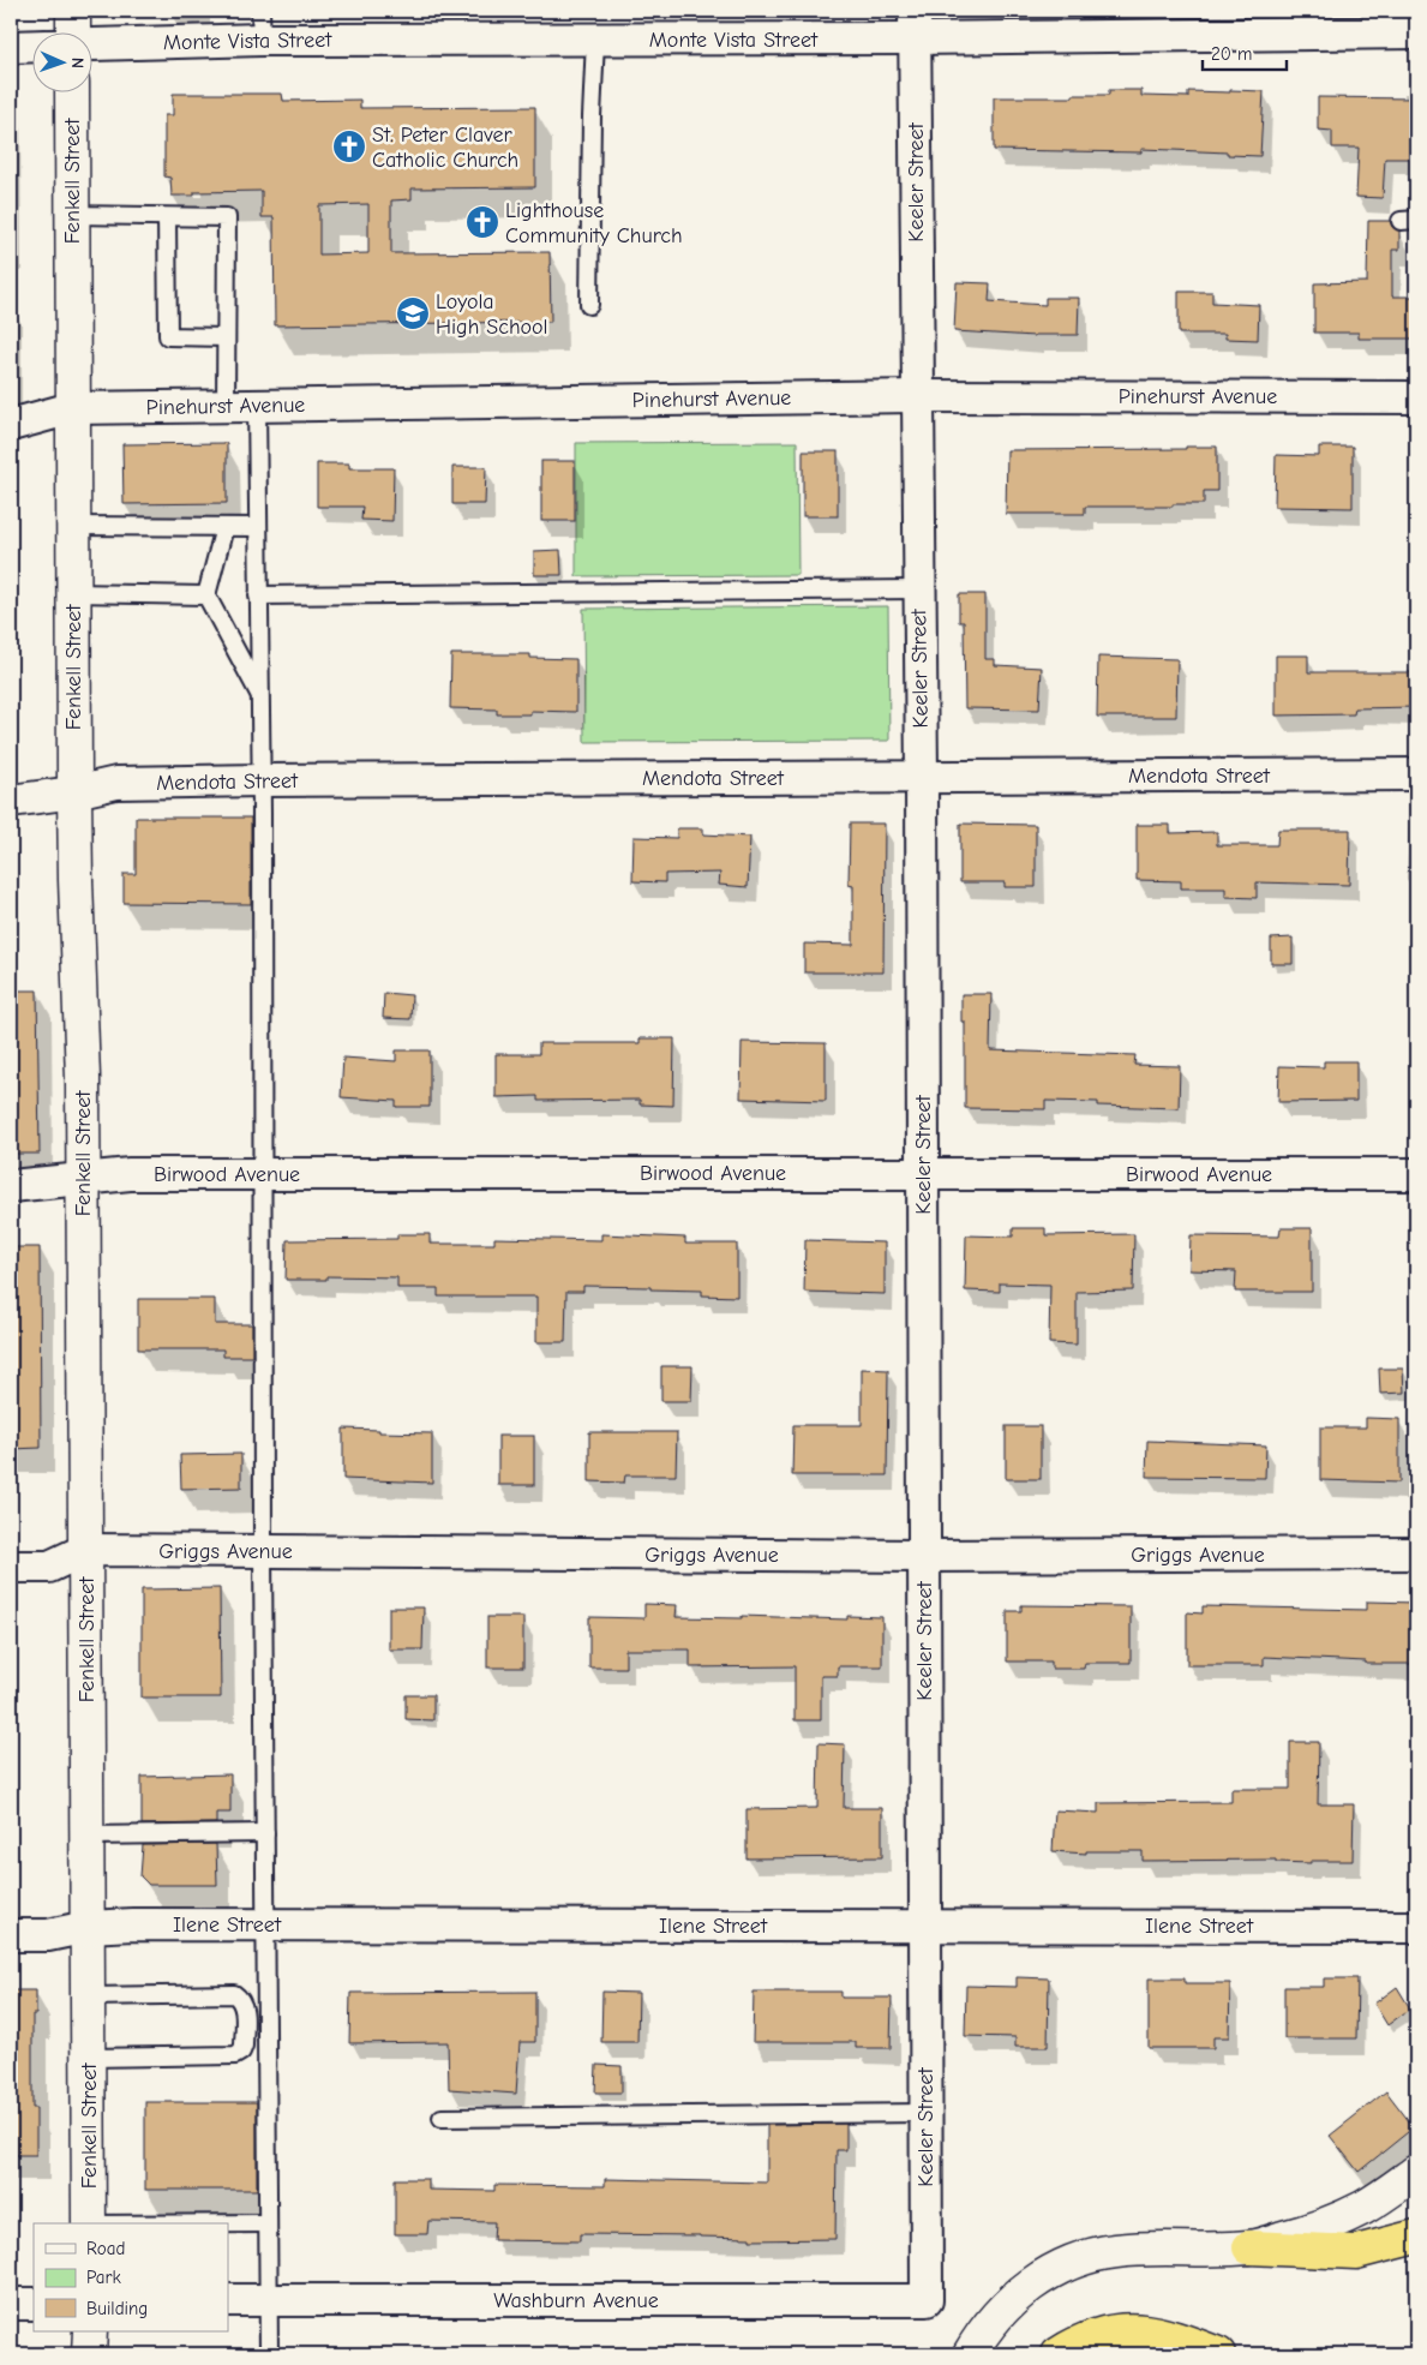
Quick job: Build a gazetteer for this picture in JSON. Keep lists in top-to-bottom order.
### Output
{
  "streets": {
    "street": [
      "Monte Vista Street",
      "Fenkell Street",
      "Keeler Street",
      "Pinehurst Avenue",
      "Mendota Street",
      "Birwood Avenue",
      "Griggs Avenue",
      "Ilene Street",
      "Washburn Avenue"
    ]
  },
  "crossings": [
    ["Monte Vista Street", "Keeler Street"],
    ["Fenkell Street", "Pinehurst Avenue"],
    ["Fenkell Street", "Mendota Street"],
    ["Fenkell Street", "Birwood Avenue"],
    ["Fenkell Street", "Griggs Avenue"],
    ["Fenkell Street", "Ilene Street"],
    ["Keeler Street", "Pinehurst Avenue"],
    ["Keeler Street", "Mendota Street"],
    ["Keeler Street", "Birwood Avenue"],
    ["Keeler Street", "Griggs Avenue"],
    ["Keeler Street", "Ilene Street"],
    ["Keeler Street", "Washburn Avenue"]
  ],
  "places": {
    "church": ["St. Peter Claver Catholic Church", "Lighthouse Community Church"],
    "school or university": ["Loyola High School"]
  },
  "legend": ["Road", "Park", "Building"],
  "scale_bar": "20 m",
  "north": "right"
}
